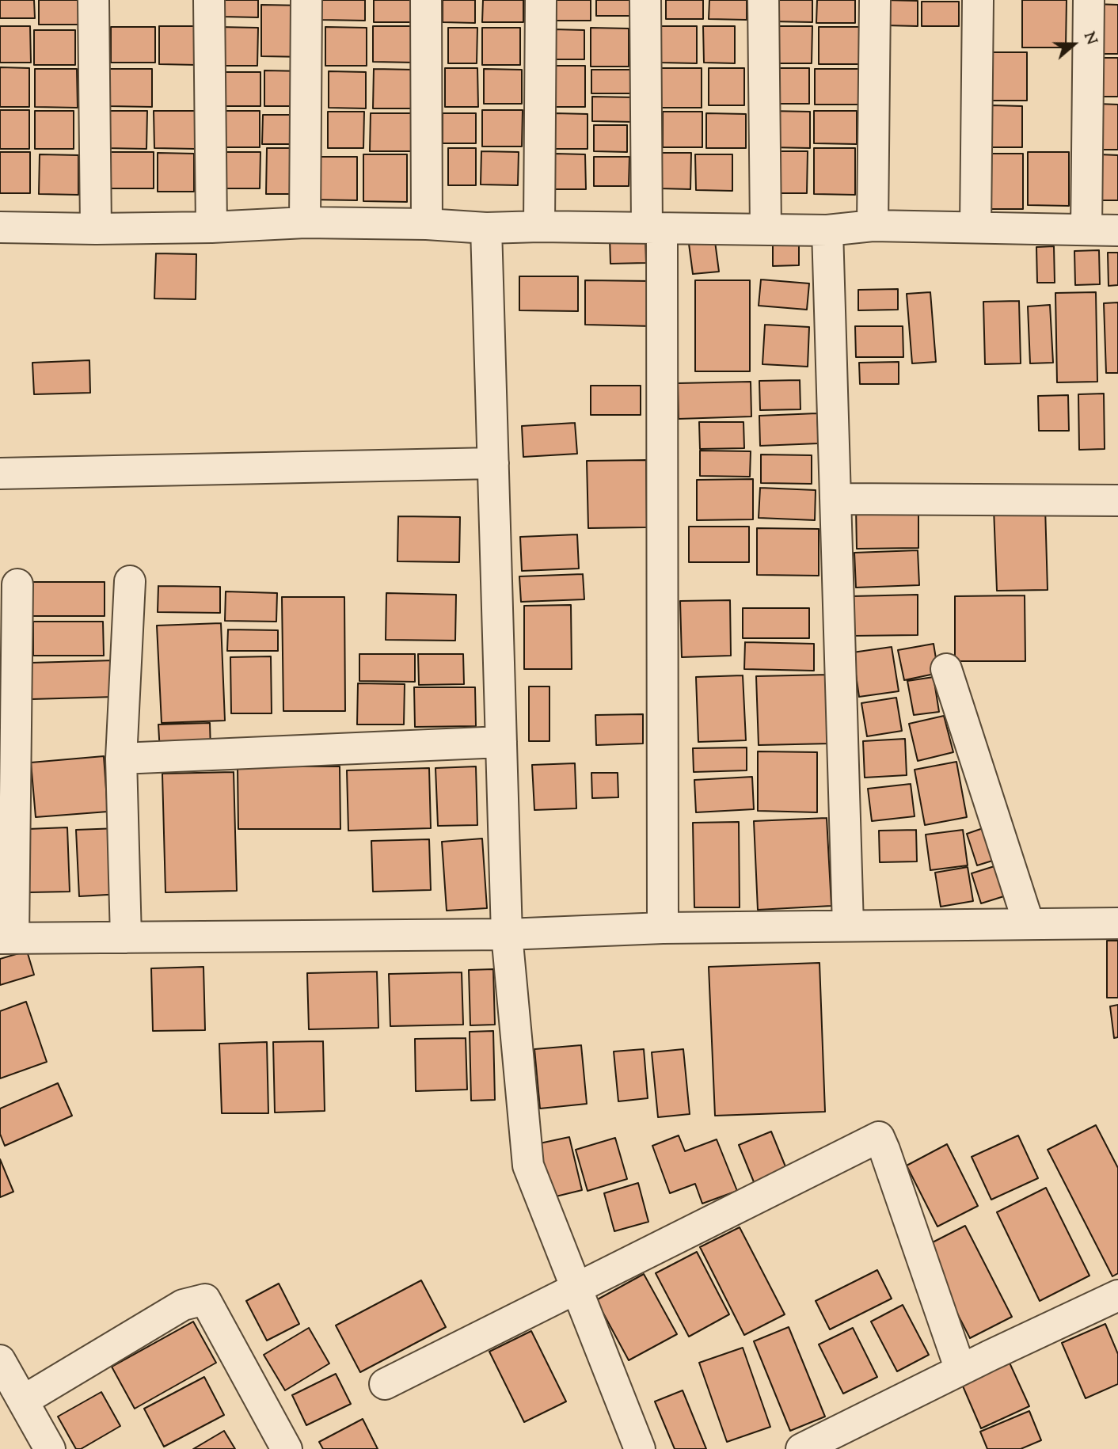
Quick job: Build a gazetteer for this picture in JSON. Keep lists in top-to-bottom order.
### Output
{
  "north": "right"
}
